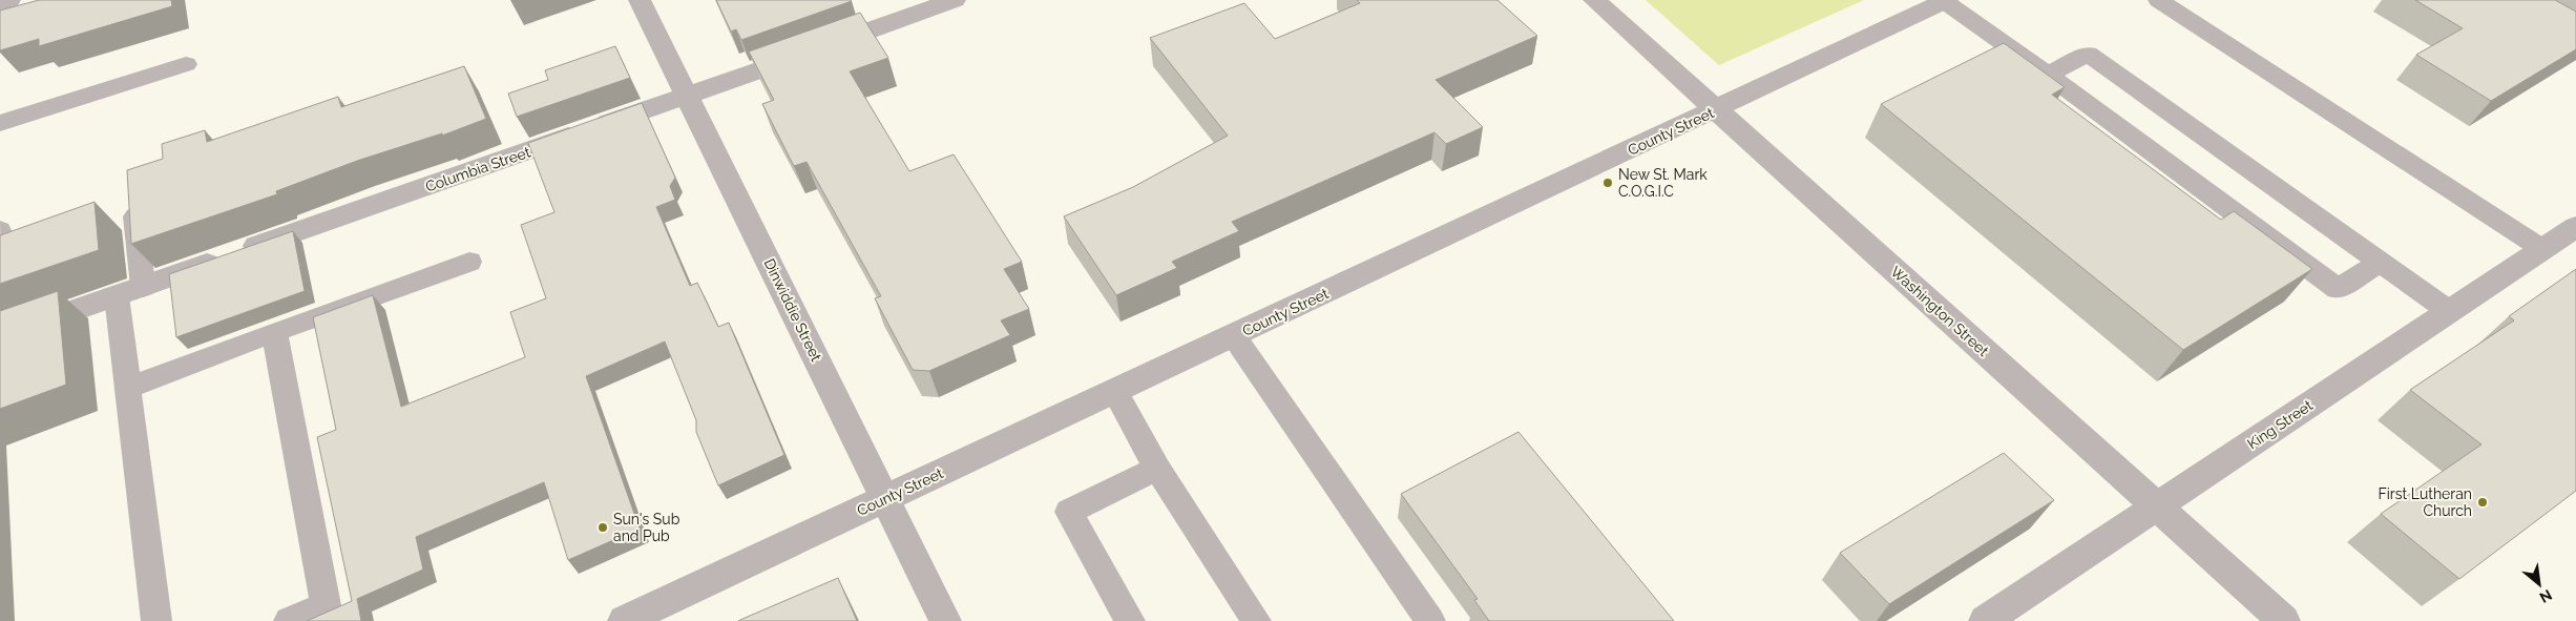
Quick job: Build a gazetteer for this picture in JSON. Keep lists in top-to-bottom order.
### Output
{
  "streets": {
    "street": [
      "County Street",
      "Columbia Street",
      "Dinwiddie Street",
      "Washington Street",
      "King Street"
    ]
  },
  "crossings": [
    ["County Street", "Dinwiddie Street"],
    ["County Street", "Washington Street"],
    ["Columbia Street", "Dinwiddie Street"],
    ["Washington Street", "King Street"]
  ],
  "places": ["New St. Mark C.O.G.I.C", "First Lutheran Church", "Sun's Sub and Pub"],
  "north": "bottom right"
}
